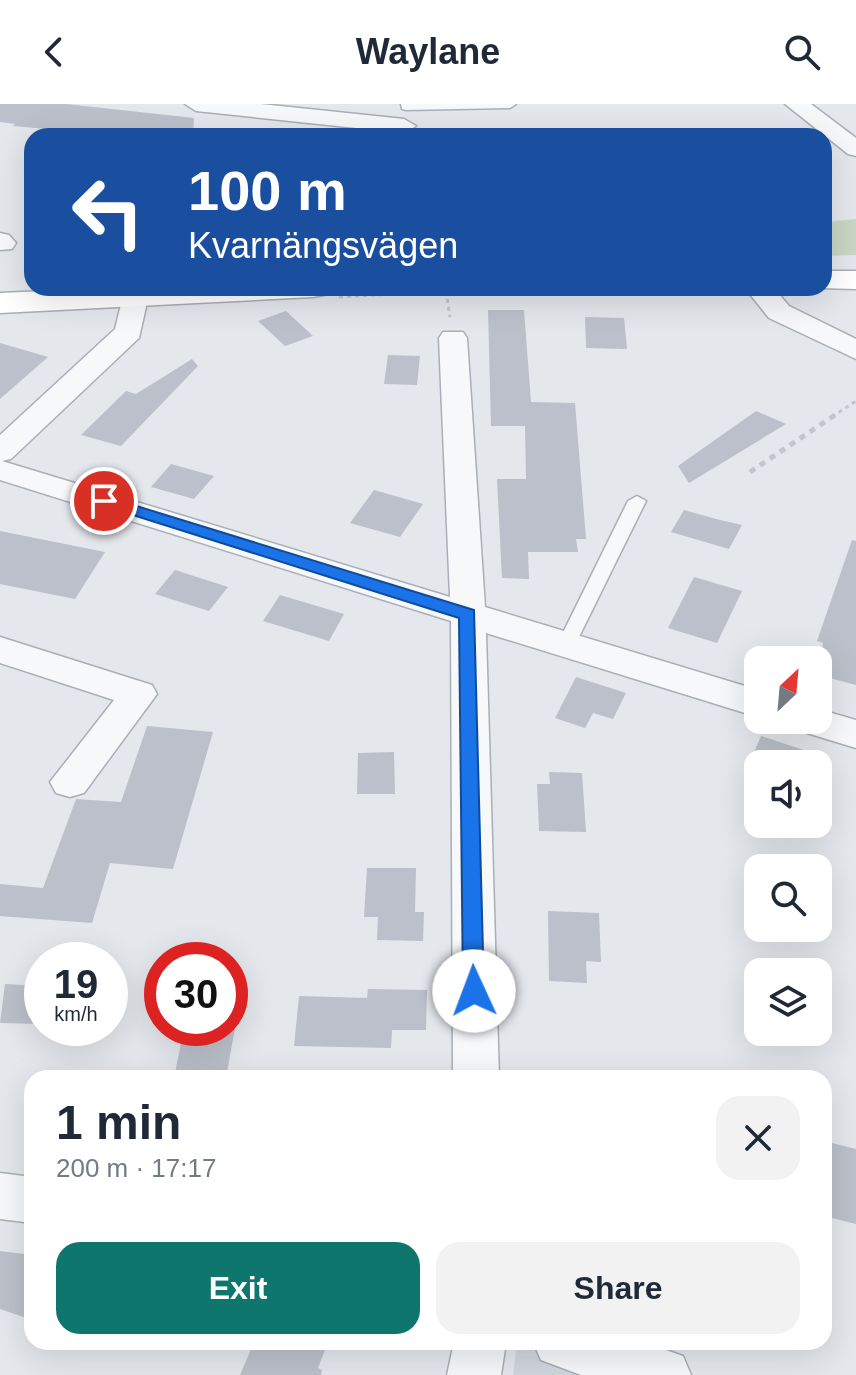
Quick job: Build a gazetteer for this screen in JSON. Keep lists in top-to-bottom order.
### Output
{
  "north": "top right",
  "page": {
    "header": "Waylane",
    "turn": ["100 m", "Kvarnängsvägen"],
    "speed": "19 km/h",
    "limit": "30",
    "heading": ["1 min", "200 m · 17:17"],
    "buttons": ["Exit", "Share"]
  }
}
